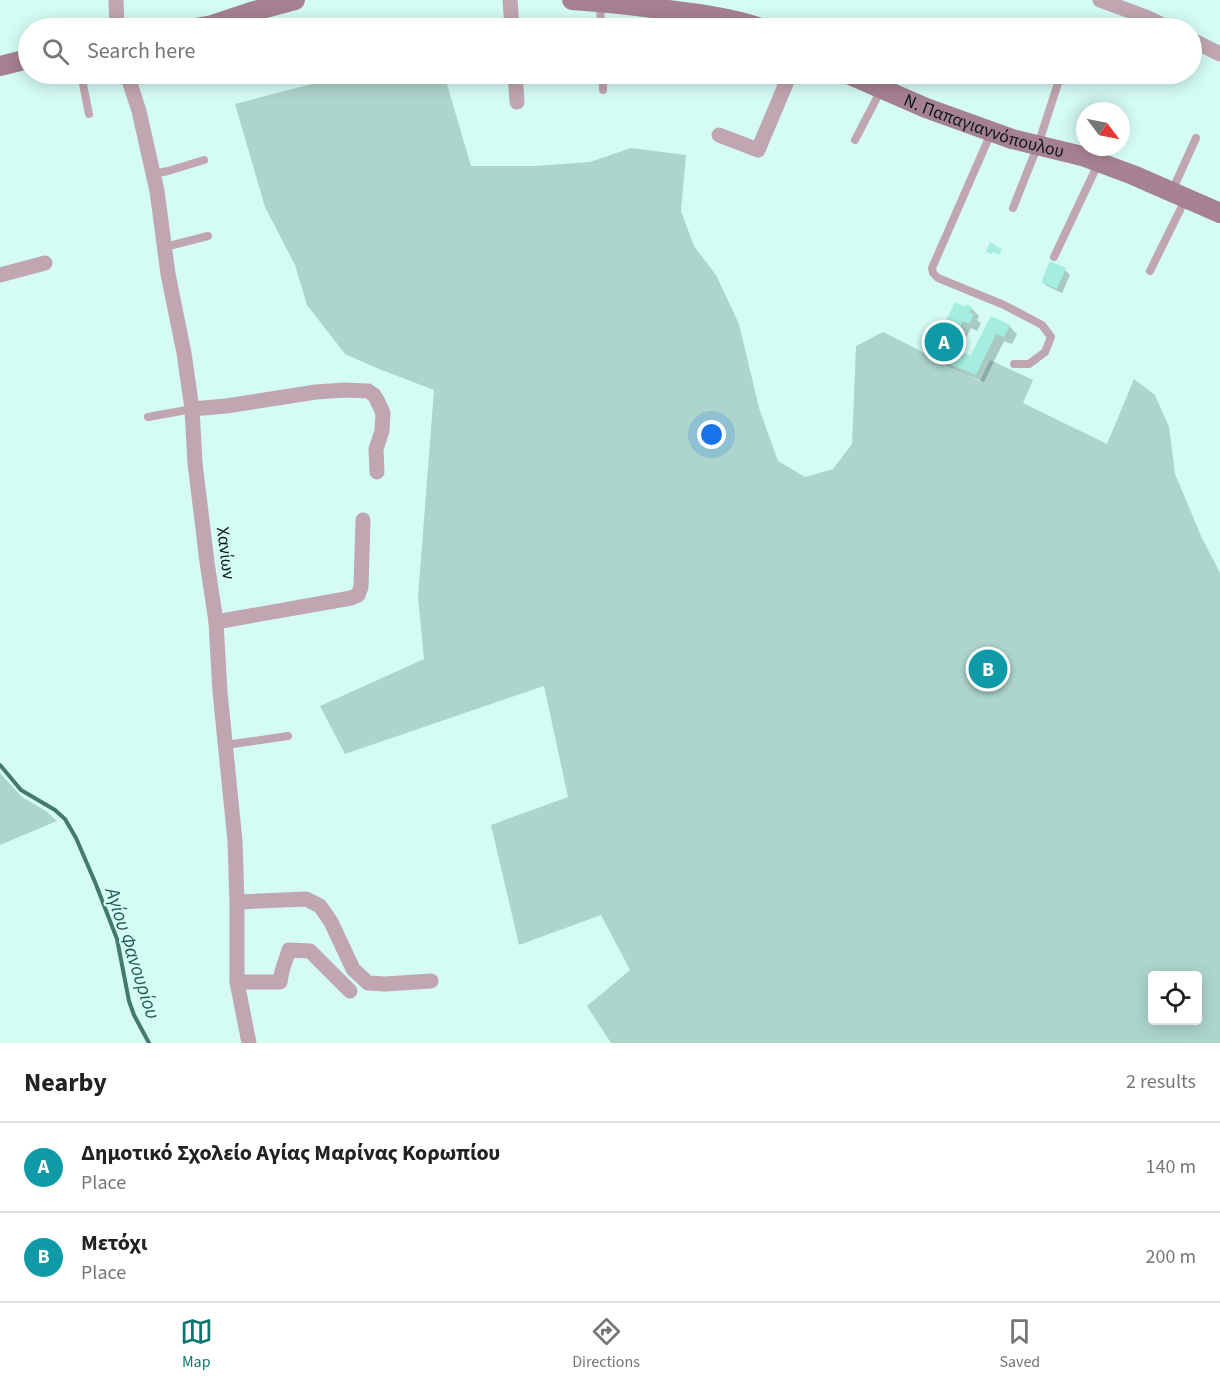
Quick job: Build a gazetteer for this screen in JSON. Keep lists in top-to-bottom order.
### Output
{
  "streets": {
    "street": ["Ν. Παπαγιαννόπουλου", "Χανίων"]
  },
  "water": ["Αγίου Φανουρίου"],
  "north": "bottom right",
  "page": {
    "search": "Search here",
    "pins": ["A", "B"],
    "heading": ["Nearby", "2 results"],
    "list": [
      {
        "mark": "A",
        "name": "Δημοτικό Σχολείο Αγίας Μαρίνας Κορωπίου",
        "note": "Place",
        "value": "140 m"
      },
      {
        "mark": "B",
        "name": "Μετόχι",
        "note": "Place",
        "value": "200 m"
      }
    ],
    "nav": ["Map", "Directions", "Saved"]
  }
}
